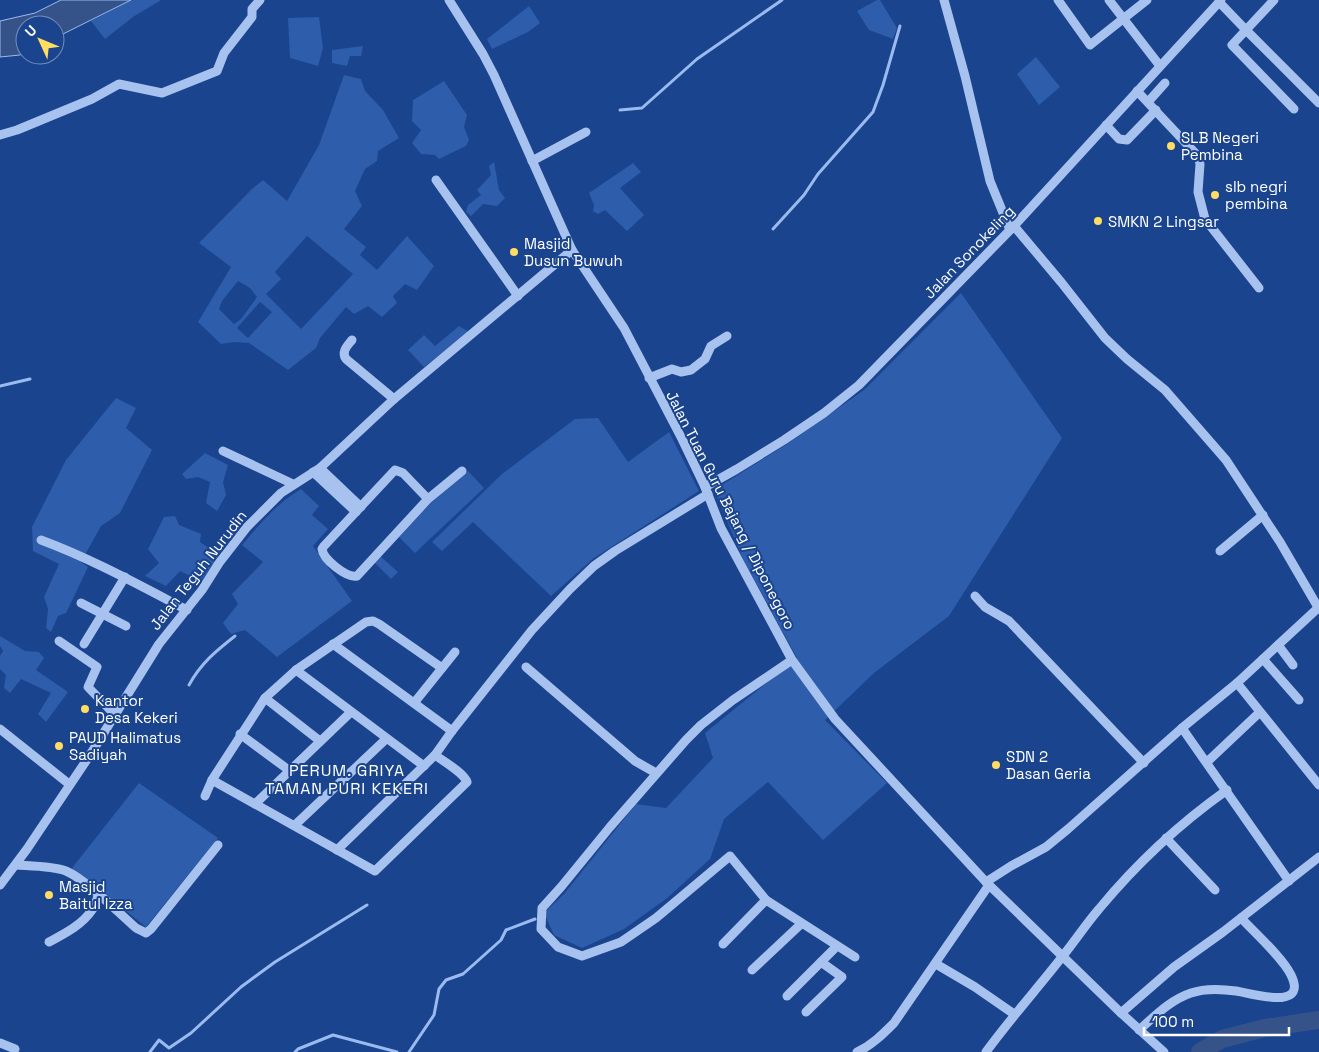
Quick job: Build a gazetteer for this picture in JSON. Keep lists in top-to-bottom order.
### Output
{
  "streets": {
    "street": ["Jalan Sonokeling", "Jalan Tuan Guru Bajang / Diponegoro", "Jalan Teguh Nurudin"]
  },
  "crossings": [
    ["Jalan Sonokeling", "Jalan Tuan Guru Bajang / Diponegoro"],
    ["Jalan Tuan Guru Bajang / Diponegoro", "Jalan Teguh Nurudin"]
  ],
  "districts": ["PERUM. GRIYA TAMAN PURI KEKERI"],
  "places": [
    "SLB Negeri Pembina",
    "slb negri pembina",
    "SMKN 2 Lingsar",
    "Masjid Dusun Buwuh",
    "Kantor Desa Kekeri",
    "PAUD Halimatus Sadiyah",
    "SDN 2 Dasan Geria",
    "Masjid Baitul Izza"
  ],
  "scale_bar": "100 m",
  "north": "top left"
}
